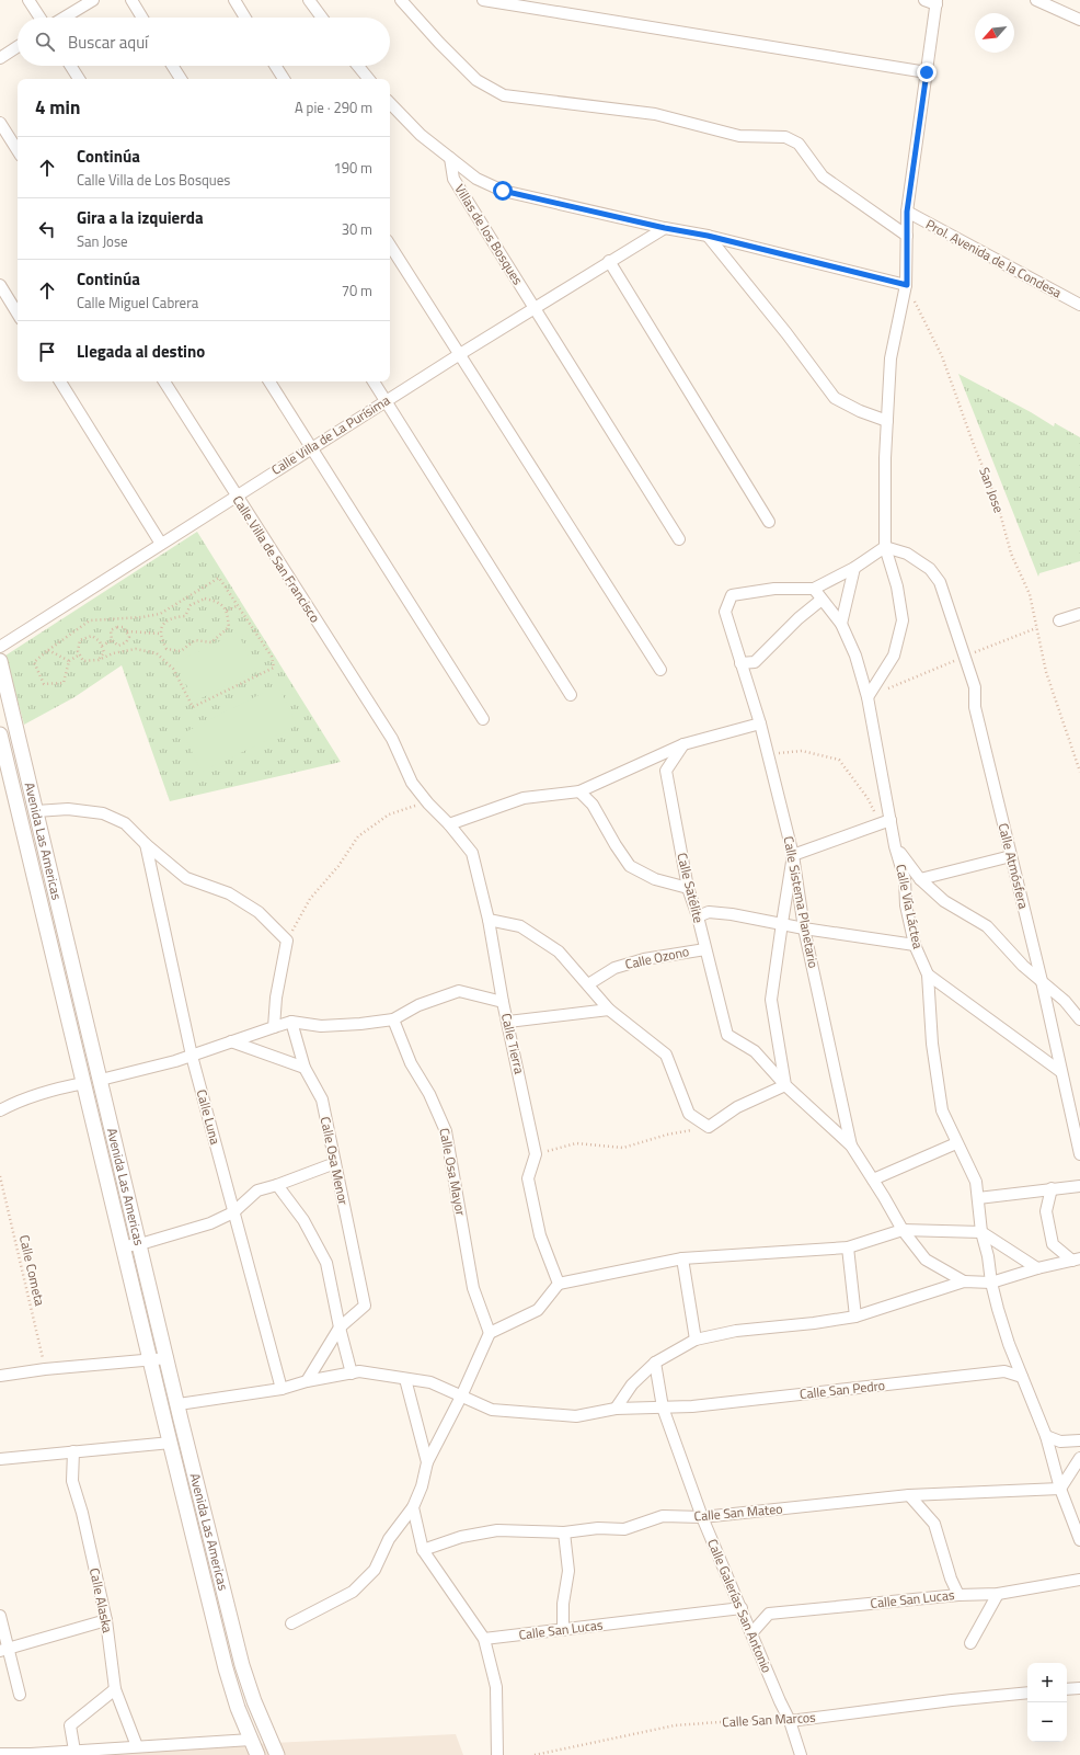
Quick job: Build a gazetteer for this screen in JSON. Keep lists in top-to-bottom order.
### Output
{
  "streets": {
    "street": [
      "Villas de los Bosques",
      "Prol. Avenida de la Condesa",
      "Calle Villa de La Purísima",
      "Calle Villa de San Francisco",
      "Avenida Las Americas",
      "Calle Atmósfera",
      "Calle Satélite",
      "Calle Sistema Planetario",
      "Calle Vía Láctea",
      "Calle Ozono",
      "Calle Tierra",
      "Calle Luna",
      "Calle Osa Menor",
      "Calle Osa Mayor",
      "Calle San Pedro",
      "Calle San Mateo",
      "Calle San Lucas",
      "Calle Alaska",
      "Calle Galerías San Antonio",
      "Calle San Marcos"
    ],
    "path": ["San Jose", "Calle Cometa"]
  },
  "crossings": [
    ["Villas de los Bosques", "Calle Villa de La Purísima"],
    ["Calle Villa de La Purísima", "Calle Villa de San Francisco"],
    ["Calle Villa de San Francisco", "Calle Tierra"],
    ["Avenida Las Americas", "Calle San Pedro"],
    ["Calle Satélite", "Calle Ozono"],
    ["Calle Sistema Planetario", "Calle Vía Láctea"],
    ["Calle Vía Láctea", "Calle San Pedro"],
    ["Calle Vía Láctea", "Calle San Mateo"],
    ["Calle Luna", "Calle San Pedro"],
    ["Calle San Pedro", "Calle Galerías San Antonio"],
    ["Calle San Mateo", "Calle Galerías San Antonio"],
    ["Calle San Lucas", "Calle Galerías San Antonio"],
    ["Calle Galerías San Antonio", "Calle San Marcos"]
  ],
  "north": "bottom left",
  "page": {
    "search": "Buscar aquí",
    "heading": ["4 min", "A pie · 290 m"],
    "list": [
      ["Continúa", "Calle Villa de Los Bosques", "190 m"],
      ["Gira a la izquierda", "San Jose", "30 m"],
      ["Continúa", "Calle Miguel Cabrera", "70 m"],
      "Llegada al destino"
    ],
    "map_buttons": ["+", "−"]
  }
}
